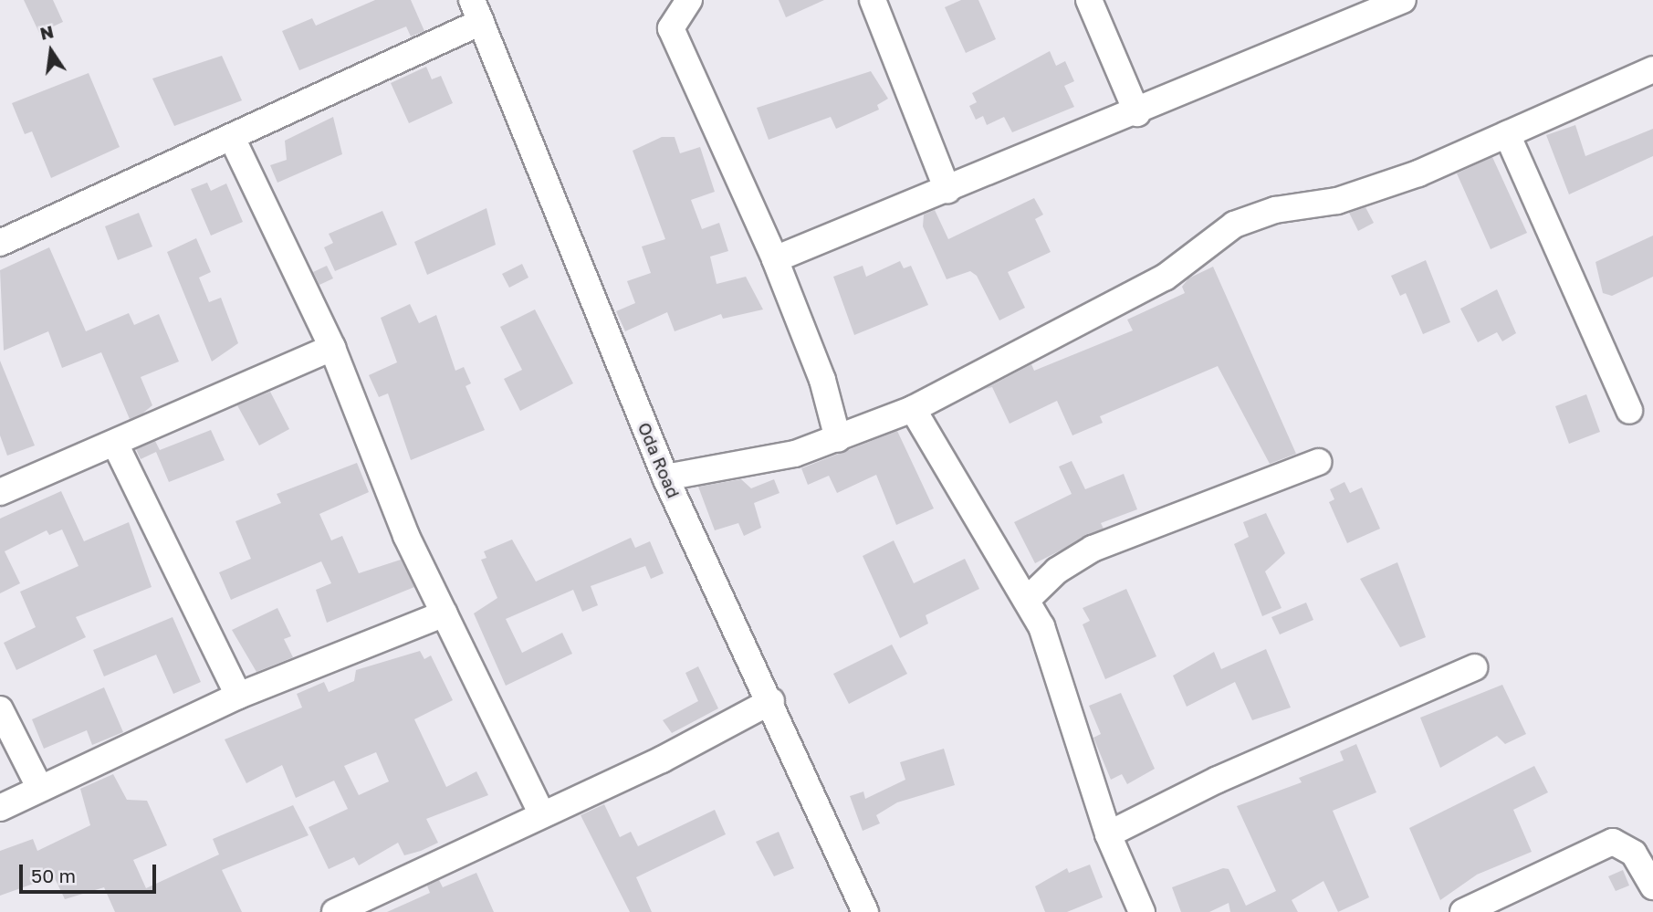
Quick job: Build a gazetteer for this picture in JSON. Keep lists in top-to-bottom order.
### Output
{
  "streets": {
    "street": ["Oda Road"]
  },
  "scale_bar": "50 m",
  "north": "top"
}
